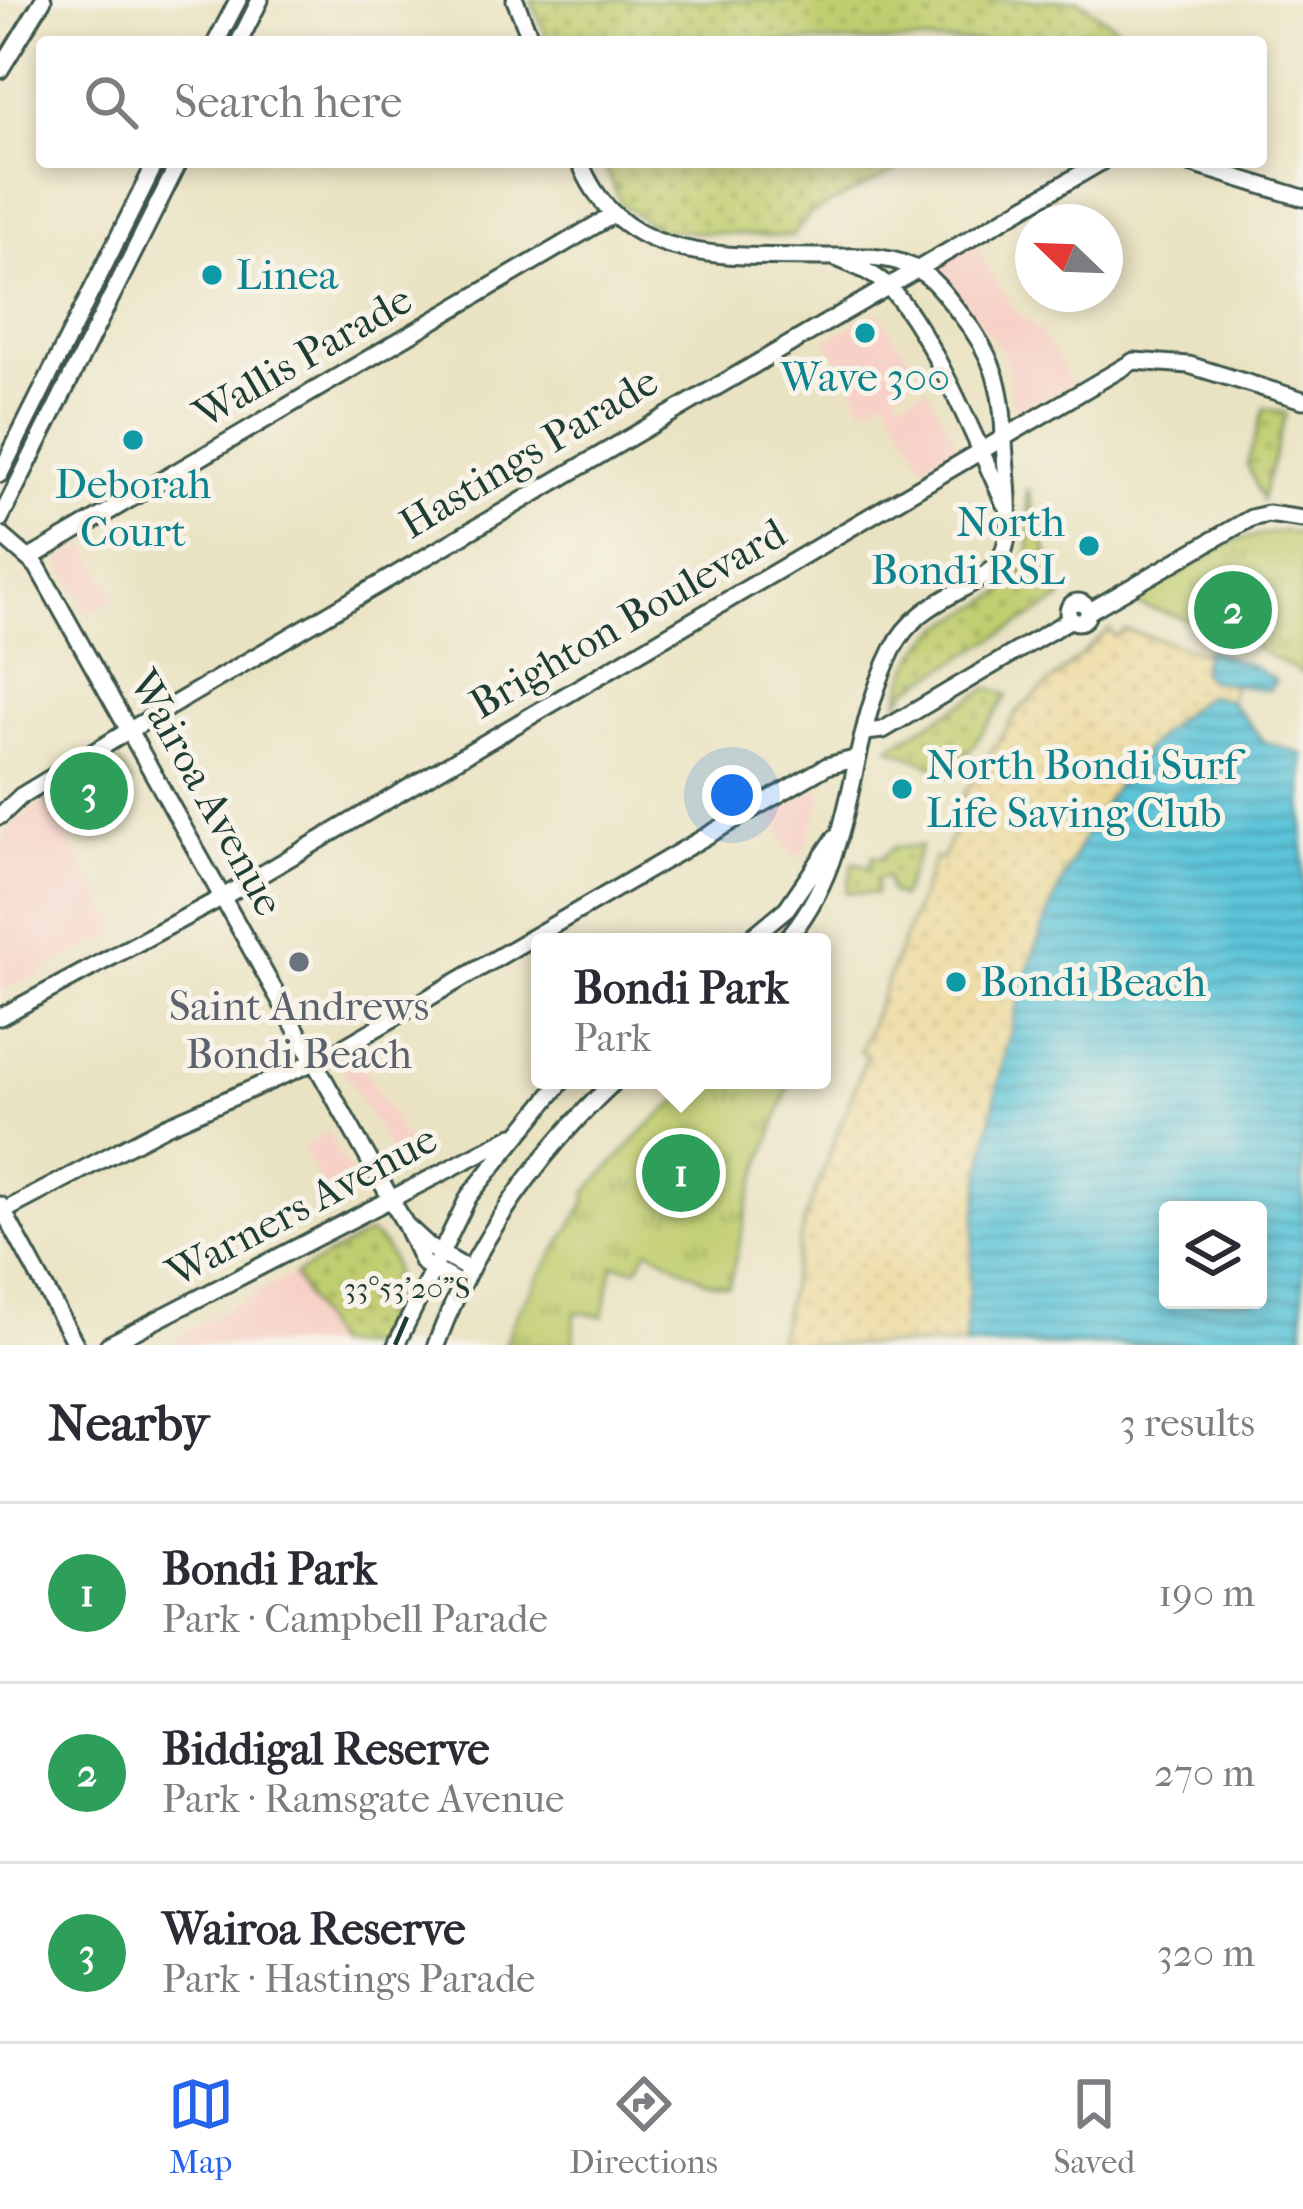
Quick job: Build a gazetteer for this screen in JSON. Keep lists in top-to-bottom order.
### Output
{
  "streets": {
    "street": [
      "Wallis Parade",
      "Hastings Parade",
      "Brighton Boulevard",
      "Wairoa Avenue",
      "Warners Avenue"
    ]
  },
  "crossings": [
    ["Wallis Parade", "Wairoa Avenue"],
    ["Hastings Parade", "Wairoa Avenue"],
    ["Brighton Boulevard", "Wairoa Avenue"],
    ["Wairoa Avenue", "Warners Avenue"]
  ],
  "places": [
    "Linea",
    "Wave 300",
    "Deborah Court",
    "North Bondi RSL",
    "North Bondi Surf Life Saving Club",
    "Saint Andrews Bondi Beach",
    "Bondi Beach"
  ],
  "north": "top left",
  "page": {
    "search": "Search here",
    "pins": ["2", "3", "1"],
    "popup": ["Bondi Park", "Park"],
    "heading": ["Nearby", "3 results"],
    "list": [
      {
        "mark": "1",
        "name": "Bondi Park",
        "note": "Park · Campbell Parade",
        "value": "190 m"
      },
      {
        "mark": "2",
        "name": "Biddigal Reserve",
        "note": "Park · Ramsgate Avenue",
        "value": "270 m"
      },
      {
        "mark": "3",
        "name": "Wairoa Reserve",
        "note": "Park · Hastings Parade",
        "value": "320 m"
      }
    ],
    "nav": ["Map", "Directions", "Saved"]
  },
  "coordinates": ["33°53'20\"S"]
}
